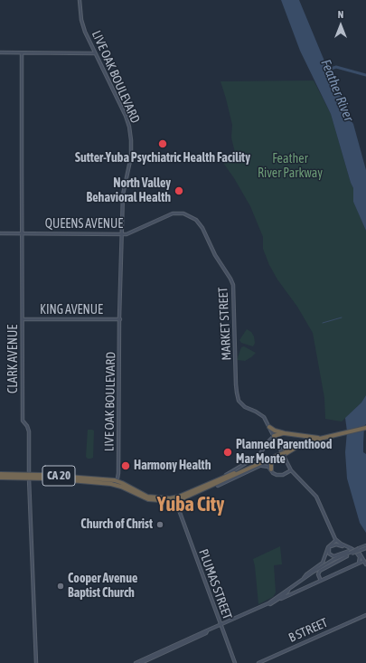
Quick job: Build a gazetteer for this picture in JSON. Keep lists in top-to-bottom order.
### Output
{
  "streets": {
    "highway": ["CA 20"],
    "main road": [
      "LIVE OAK BOULEVARD",
      "QUEENS AVENUE",
      "KING AVENUE",
      "MARKET STREET",
      "CLARK AVENUE",
      "PLUMAS STREET",
      "B STREET"
    ]
  },
  "crossings": [
    ["LIVE OAK BOULEVARD", "QUEENS AVENUE"],
    ["LIVE OAK BOULEVARD", "KING AVENUE"],
    ["LIVE OAK BOULEVARD", "CA 20"],
    ["QUEENS AVENUE", "MARKET STREET"],
    ["QUEENS AVENUE", "CLARK AVENUE"],
    ["KING AVENUE", "CLARK AVENUE"],
    ["CLARK AVENUE", "CA 20"],
    ["CA 20", "PLUMAS STREET"]
  ],
  "districts": ["Yuba City"],
  "water": ["Feather River"],
  "parks": ["Feather River Parkway"],
  "places": [
    "Sutter-Yuba Psychiatric Health Facility",
    "North Valley Behavioral Health",
    "Planned Parenthood Mar Monte",
    "Harmony Health",
    "Church of Christ",
    "Cooper Avenue Baptist Church"
  ],
  "north": "top"
}
